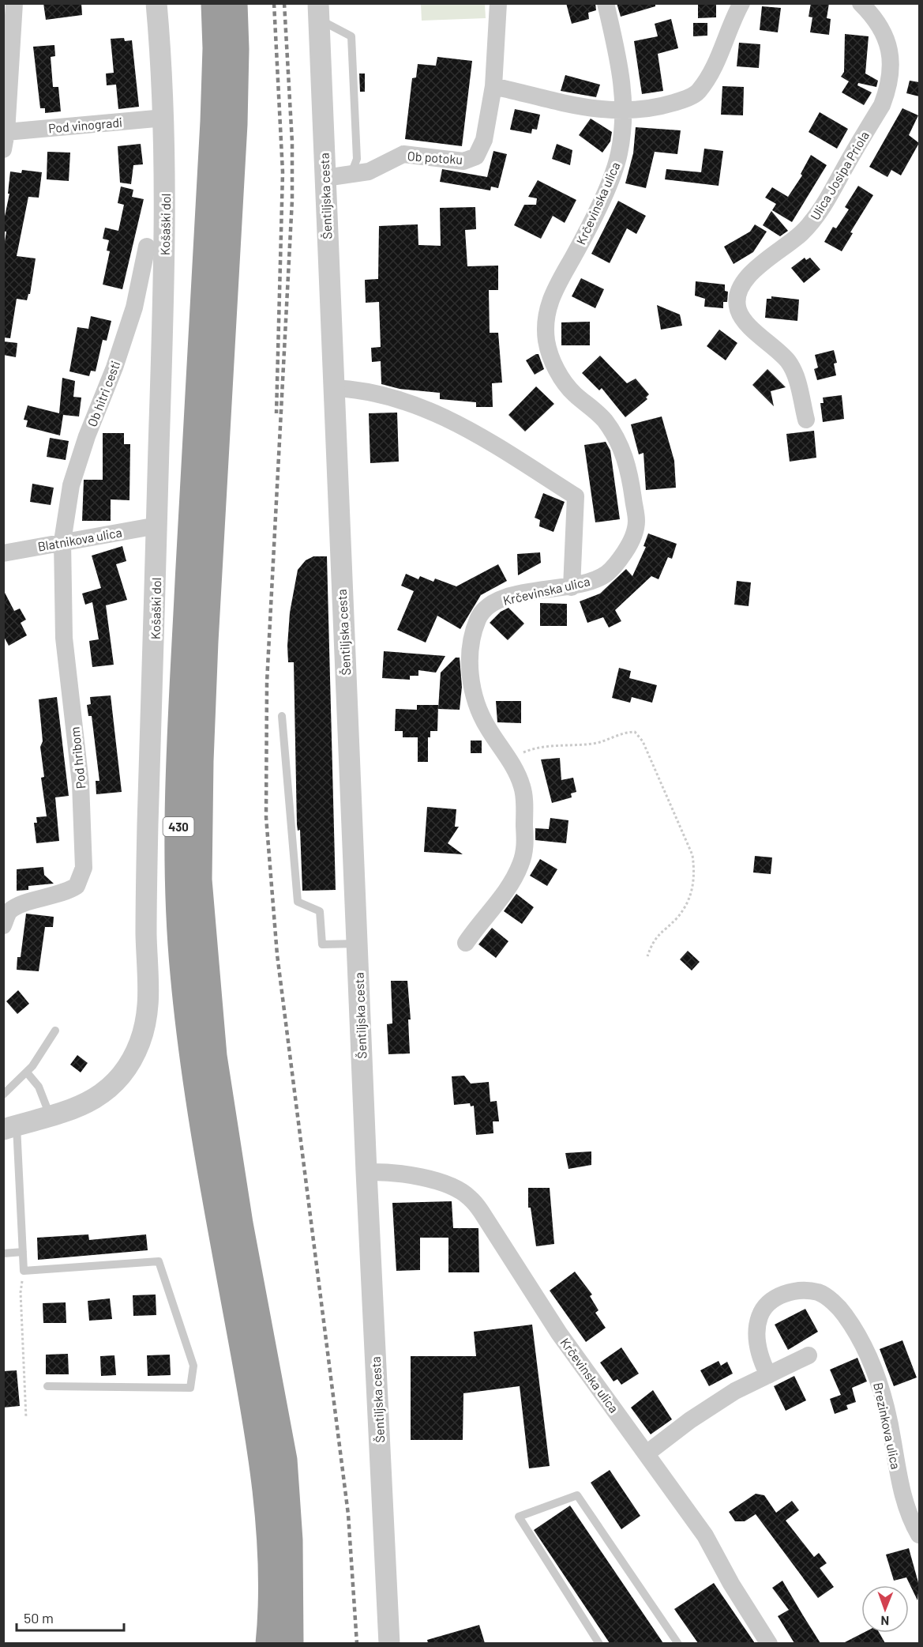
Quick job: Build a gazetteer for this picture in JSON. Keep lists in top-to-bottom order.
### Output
{
  "streets": {
    "highway": ["430"],
    "street": [
      "Pod vinogradi",
      "Ob potoku",
      "Ulica Josipa Priola",
      "Šentiljska cesta",
      "Krčevinska ulica",
      "Košaški dol",
      "Ob hitri cesti",
      "Blatnikova ulica",
      "Pod hribom",
      "Brezinkova ulica"
    ]
  },
  "crossings": [
    ["Pod vinogradi", "Košaški dol"],
    ["Ob potoku", "Šentiljska cesta"],
    ["Šentiljska cesta", "Krčevinska ulica"],
    ["Košaški dol", "Blatnikova ulica"],
    ["Ob hitri cesti", "Blatnikova ulica"],
    ["Ob hitri cesti", "Pod hribom"],
    ["Blatnikova ulica", "Pod hribom"]
  ],
  "scale_bar": "50 m",
  "north": "bottom"
}
